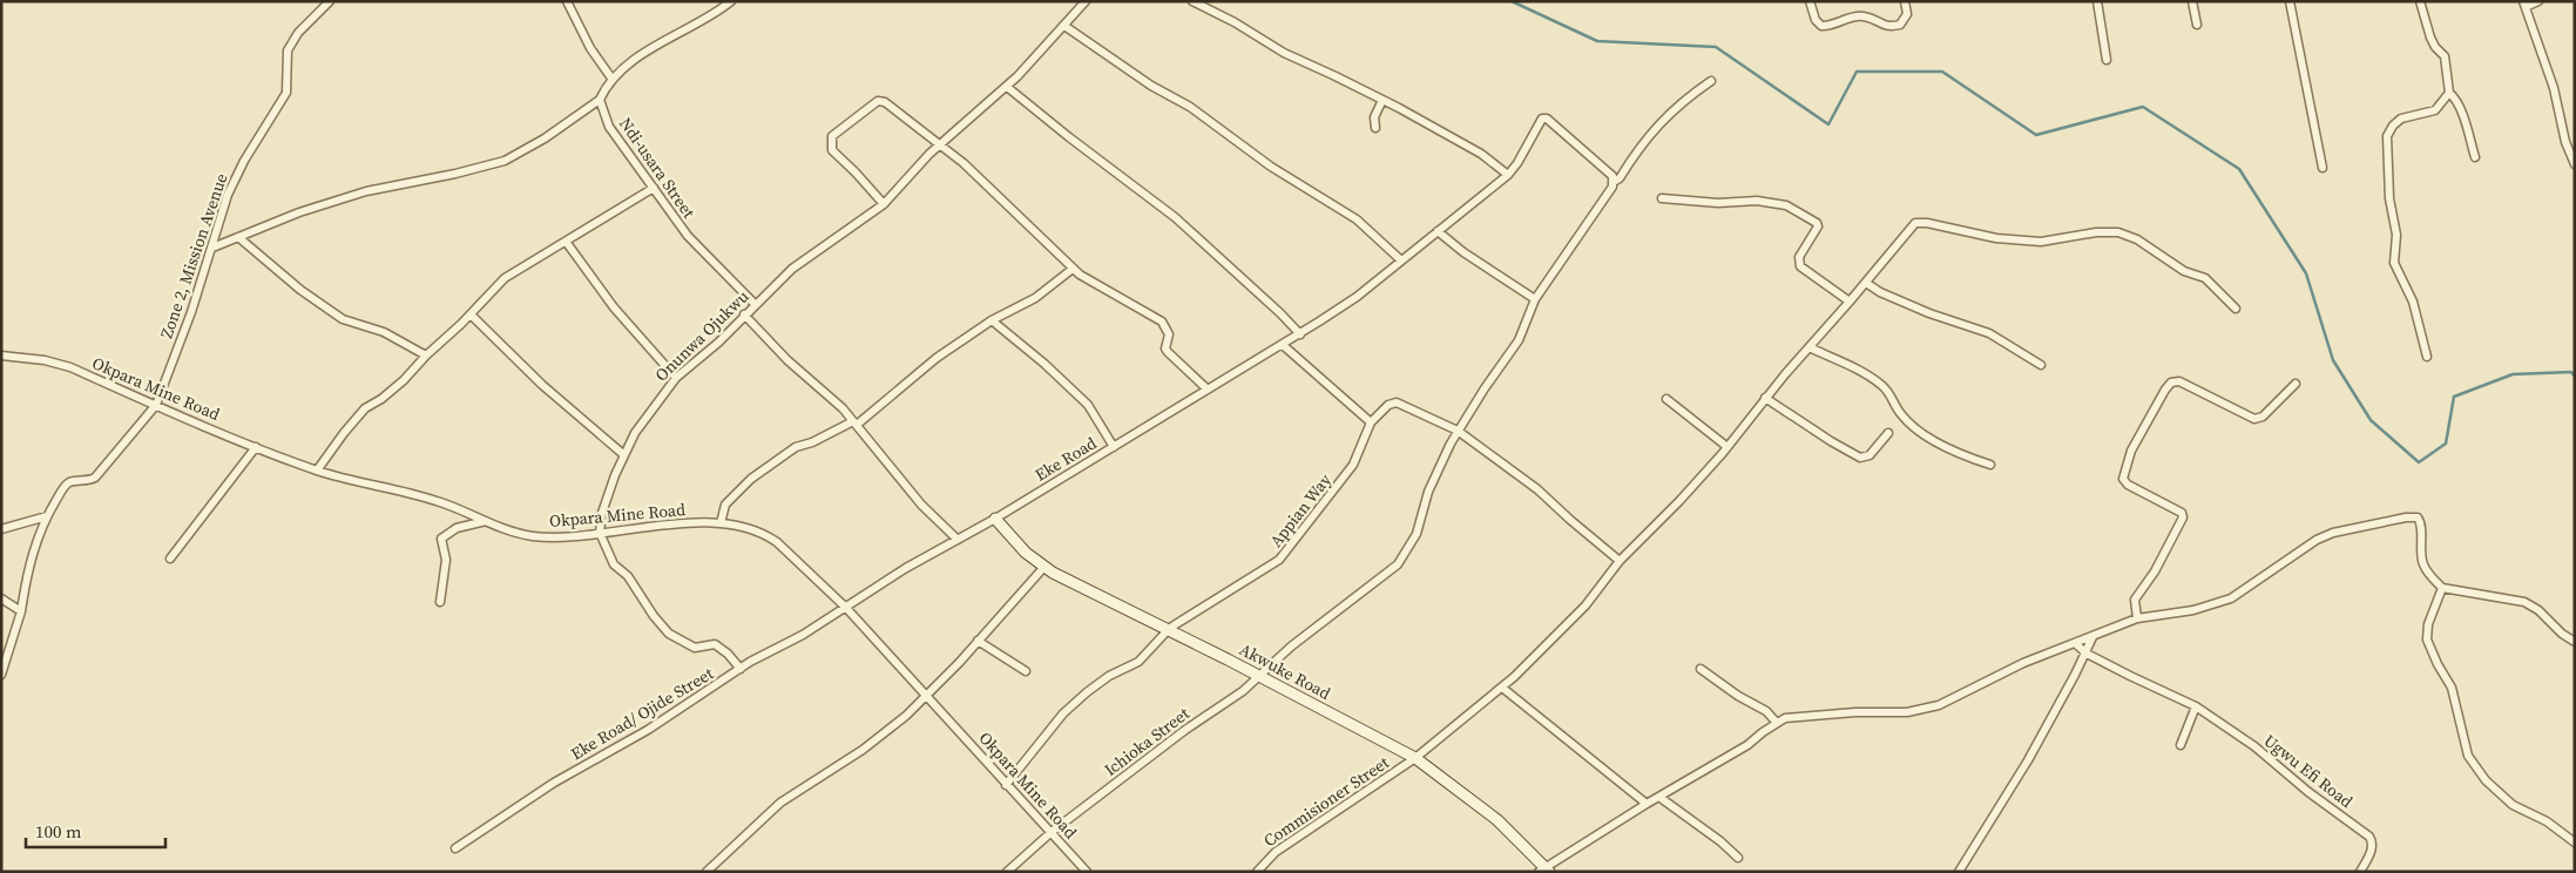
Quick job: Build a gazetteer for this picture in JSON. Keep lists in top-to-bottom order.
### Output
{
  "streets": {
    "main road": ["Akwuke Road"],
    "street": [
      "Ndi-usara Street",
      "Zone 2, Mission Avenue",
      "Onunwa Ojukwu",
      "Okpara Mine Road",
      "Eke Road",
      "Appian Way",
      "Eke Road/ Ojide Street",
      "Ichioka Street",
      "Ugwu Efi Road",
      "Commisioner Street"
    ]
  },
  "crossings": [
    ["Ndi-usara Street", "Onunwa Ojukwu"],
    ["Zone 2, Mission Avenue", "Okpara Mine Road"],
    ["Onunwa Ojukwu", "Okpara Mine Road"],
    ["Okpara Mine Road", "Eke Road"],
    ["Okpara Mine Road", "Appian Way"],
    ["Okpara Mine Road", "Eke Road/ Ojide Street"],
    ["Okpara Mine Road", "Ichioka Street"],
    ["Eke Road", "Akwuke Road"],
    ["Eke Road", "Eke Road/ Ojide Street"],
    ["Eke Road", "Ichioka Street"],
    ["Appian Way", "Akwuke Road"],
    ["Akwuke Road", "Ichioka Street"],
    ["Akwuke Road", "Commisioner Street"]
  ],
  "scale_bar": "100 m"
}
